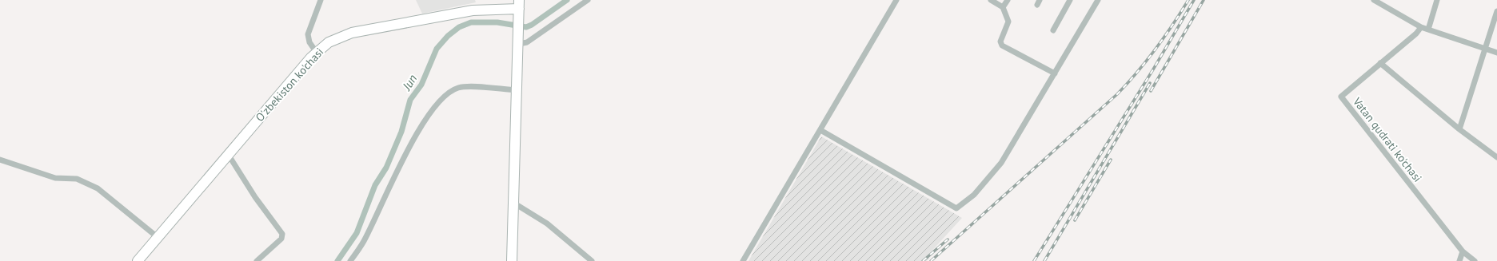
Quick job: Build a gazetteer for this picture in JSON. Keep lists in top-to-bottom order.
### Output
{
  "streets": {
    "main road": ["O'zbekiston ko'chasi"],
    "street": ["Vatan qudrati ko'chasi"]
  },
  "water": ["Jun"]
}
